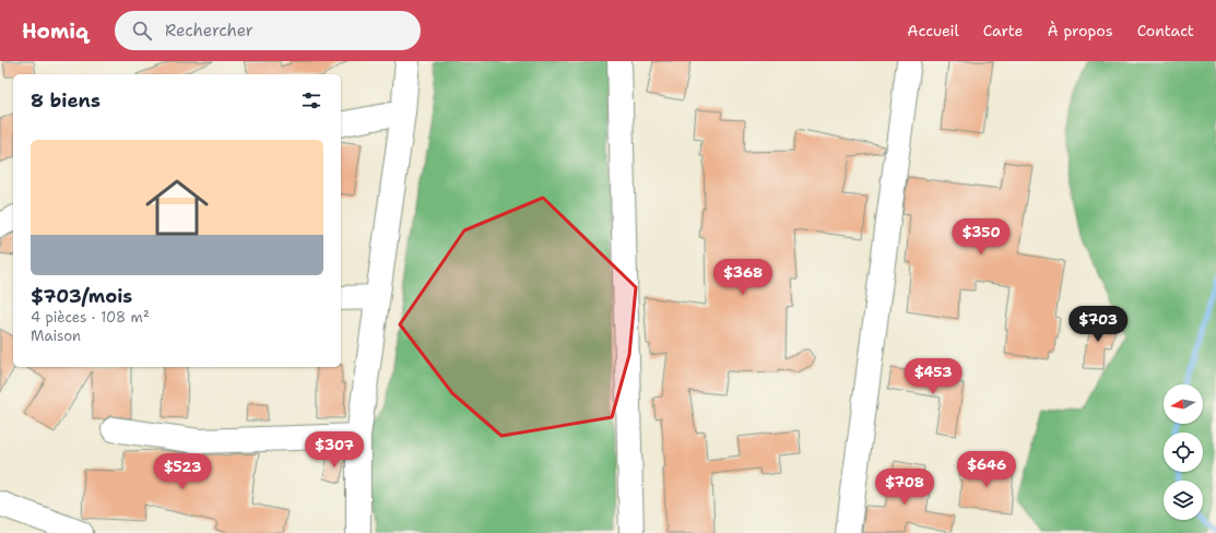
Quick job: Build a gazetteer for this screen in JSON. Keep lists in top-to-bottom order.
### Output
{
  "north": "left",
  "page": {
    "header": "Homiq",
    "search": "Rechercher",
    "nav": [
      "Accueil",
      "Carte",
      "À propos",
      "Contact"
    ],
    "heading": "8 biens",
    "list": [
      {
        "name": "$703/mois",
        "note": "4 pièces · 108 m² · Maison"
      }
    ],
    "price": [
      "$350",
      "$368",
      "$703",
      "$453",
      "$307",
      "$646",
      "$523",
      "$708"
    ]
  }
}
